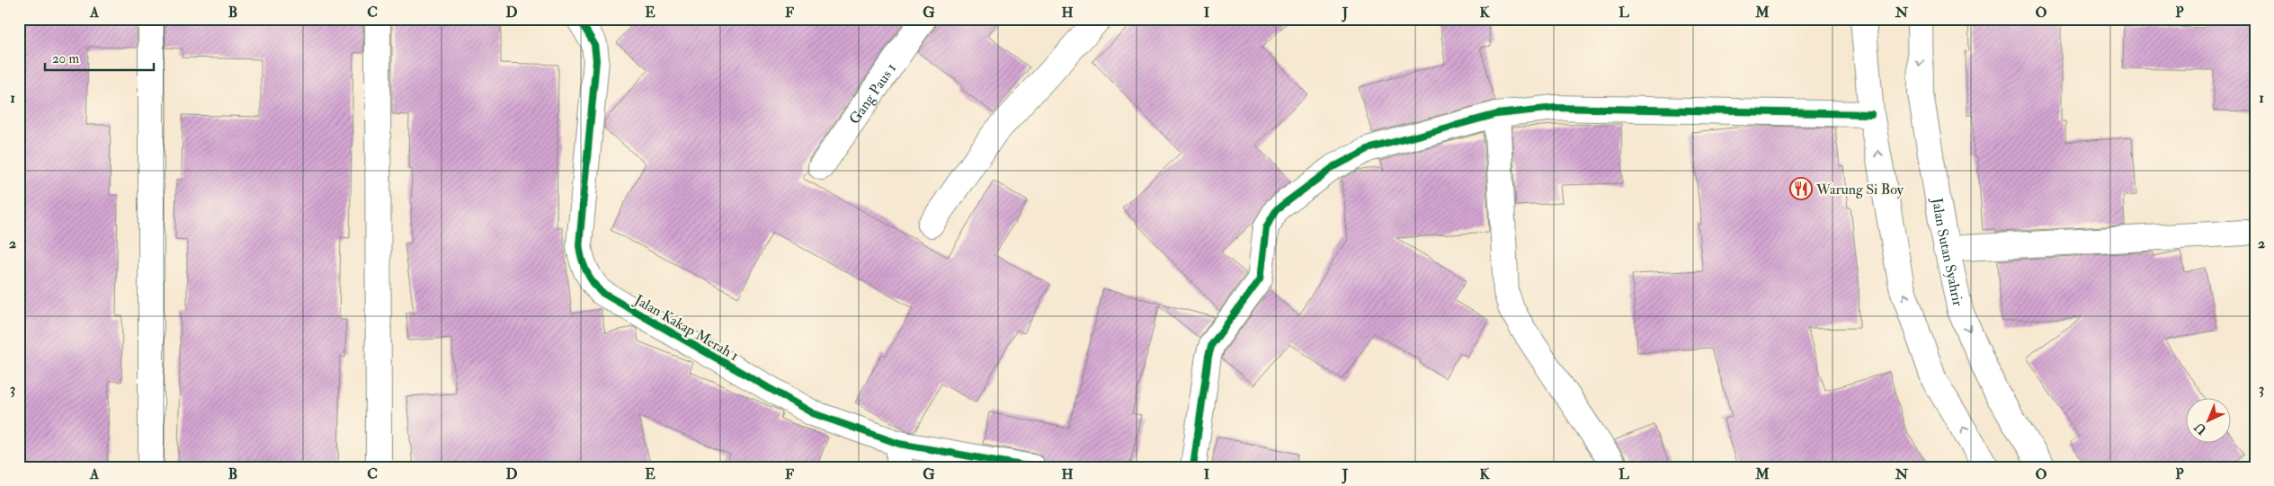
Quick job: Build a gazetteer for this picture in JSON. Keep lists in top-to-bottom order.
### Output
{
  "streets": {
    "street": ["Gang Paus 1", "Jalan Sutan Syahrir", "Jalan Kakap Merah 1"]
  },
  "places": {
    "restaurant": ["Warung Si Boy"]
  },
  "scale_bar": "20 m",
  "north": "bottom left",
  "grid": {
    "columns": [
      "A",
      "B",
      "C",
      "D",
      "E",
      "F",
      "G",
      "H",
      "I",
      "J",
      "K",
      "L",
      "M",
      "N",
      "O",
      "P"
    ],
    "rows": ["1", "2", "3"]
  }
}
